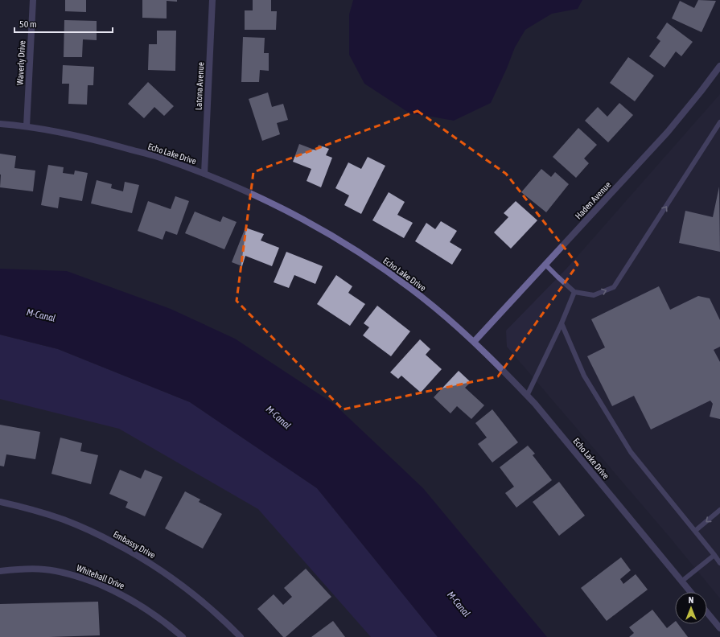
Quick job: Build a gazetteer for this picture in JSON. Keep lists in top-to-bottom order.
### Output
{
  "streets": {
    "street": [
      "Waverly Drive",
      "Latona Avenue",
      "Echo Lake Drive",
      "Haden Avenue",
      "Embassy Drive",
      "Whitehall Drive"
    ]
  },
  "crossings": [
    ["Waverly Drive", "Echo Lake Drive"],
    ["Latona Avenue", "Echo Lake Drive"],
    ["Echo Lake Drive", "Haden Avenue"]
  ],
  "water": ["M-Canal"],
  "scale_bar": "50 m",
  "north": "top"
}
